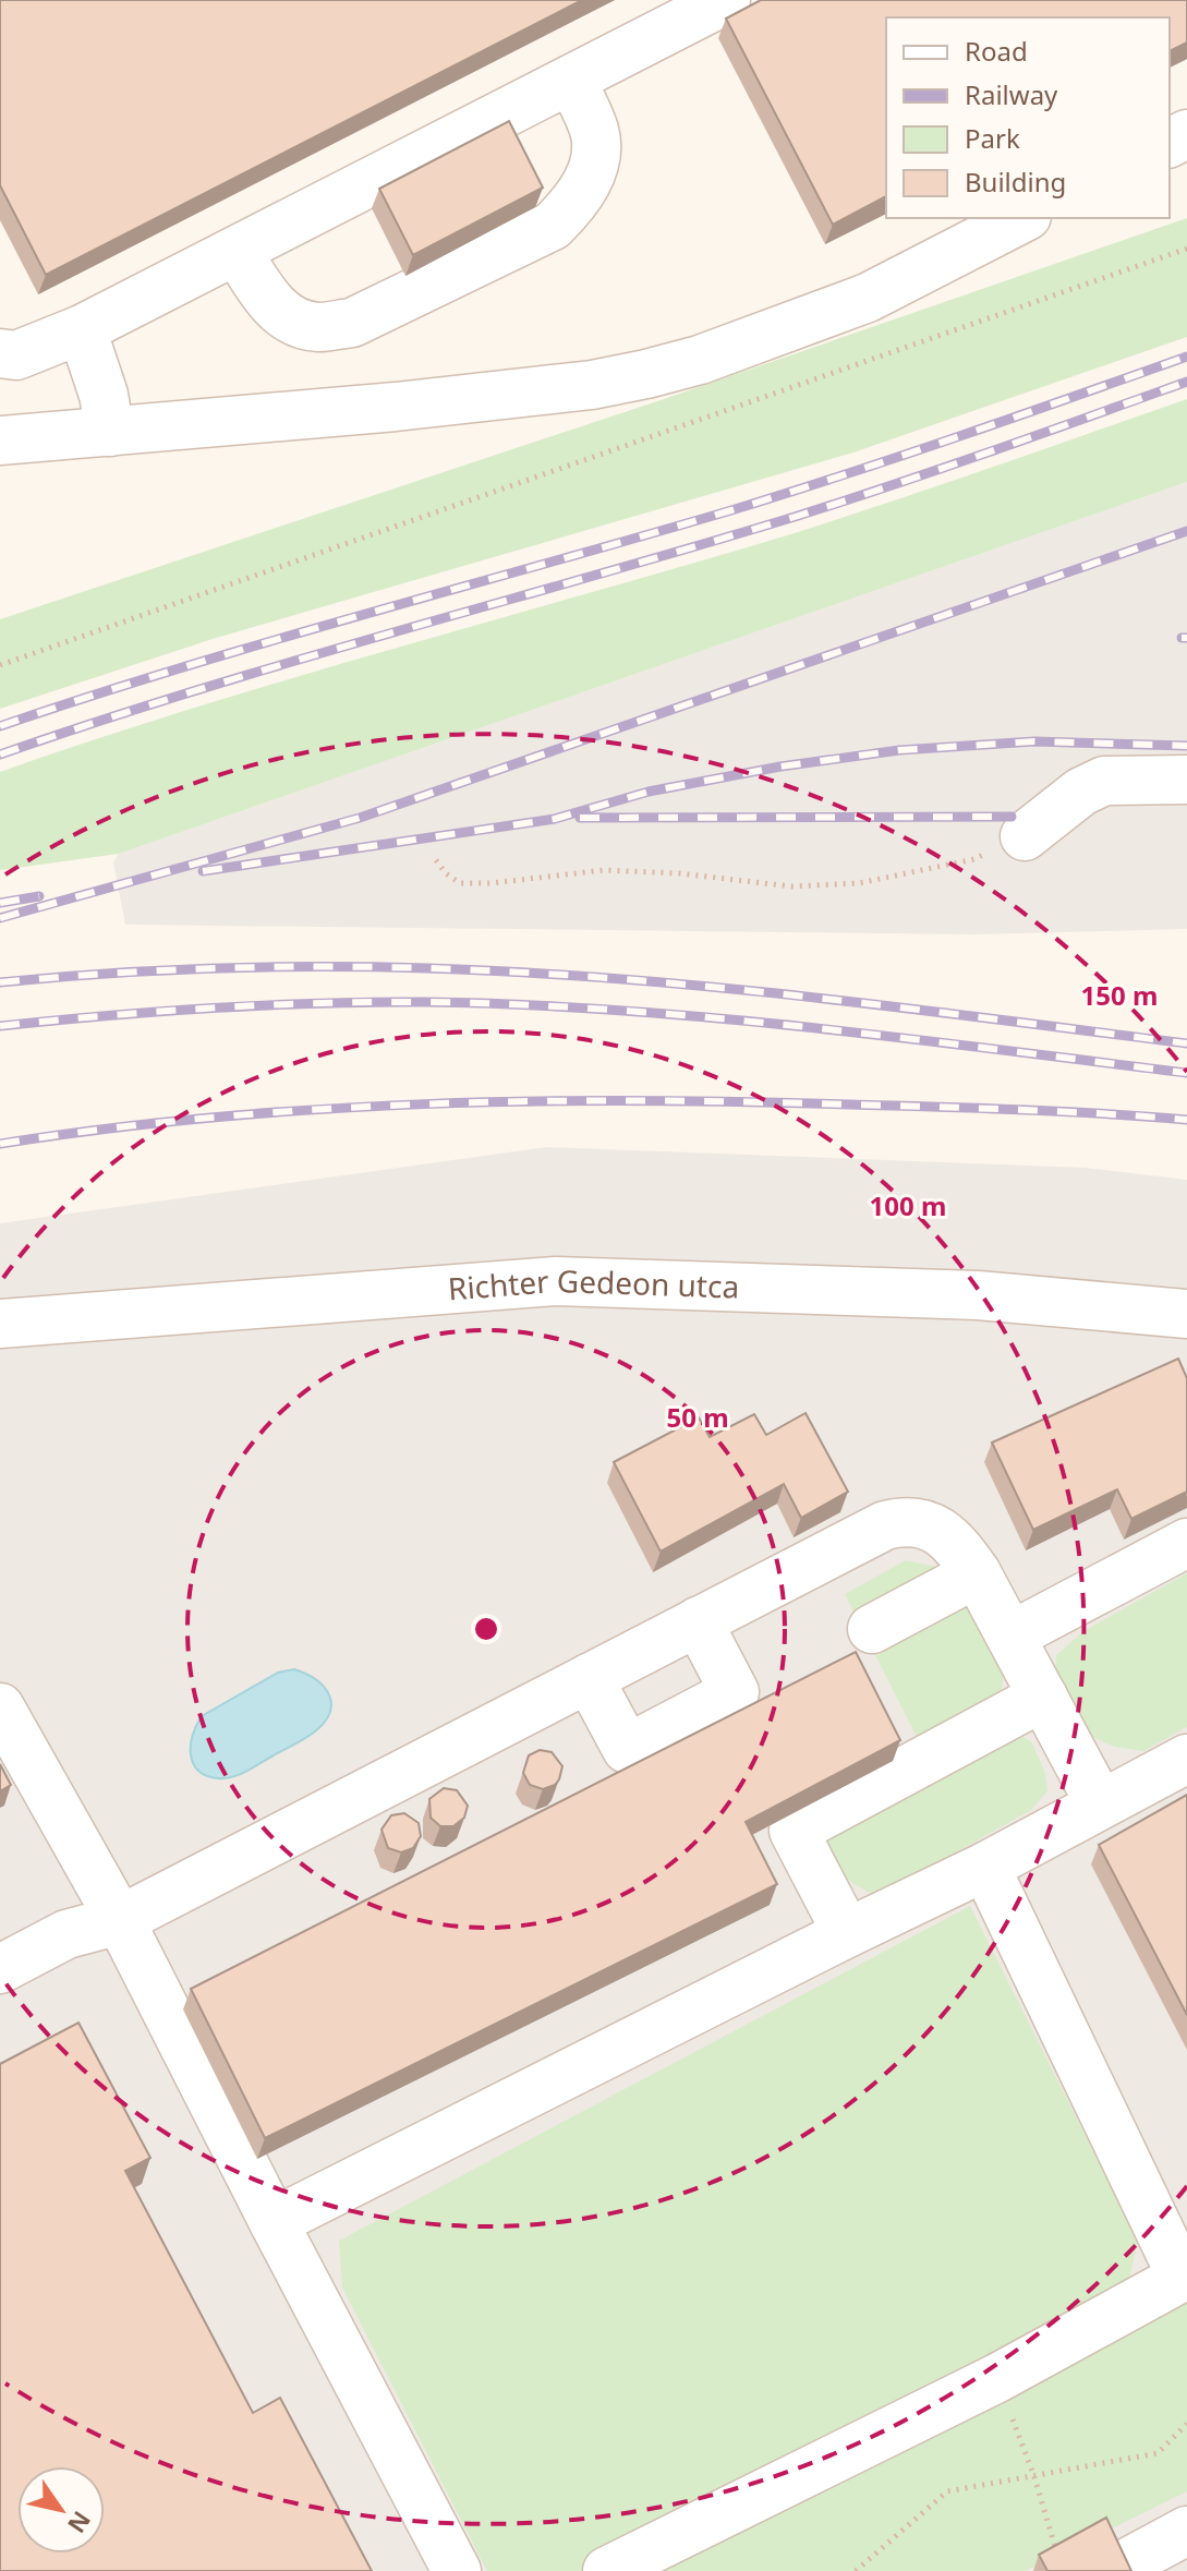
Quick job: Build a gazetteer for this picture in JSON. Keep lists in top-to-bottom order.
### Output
{
  "streets": {
    "lane": ["Richter Gedeon utca"]
  },
  "legend": [
    "Road",
    "Railway",
    "Park",
    "Building"
  ],
  "north": "bottom right",
  "rings": ["150 m", "100 m", "50 m"]
}
